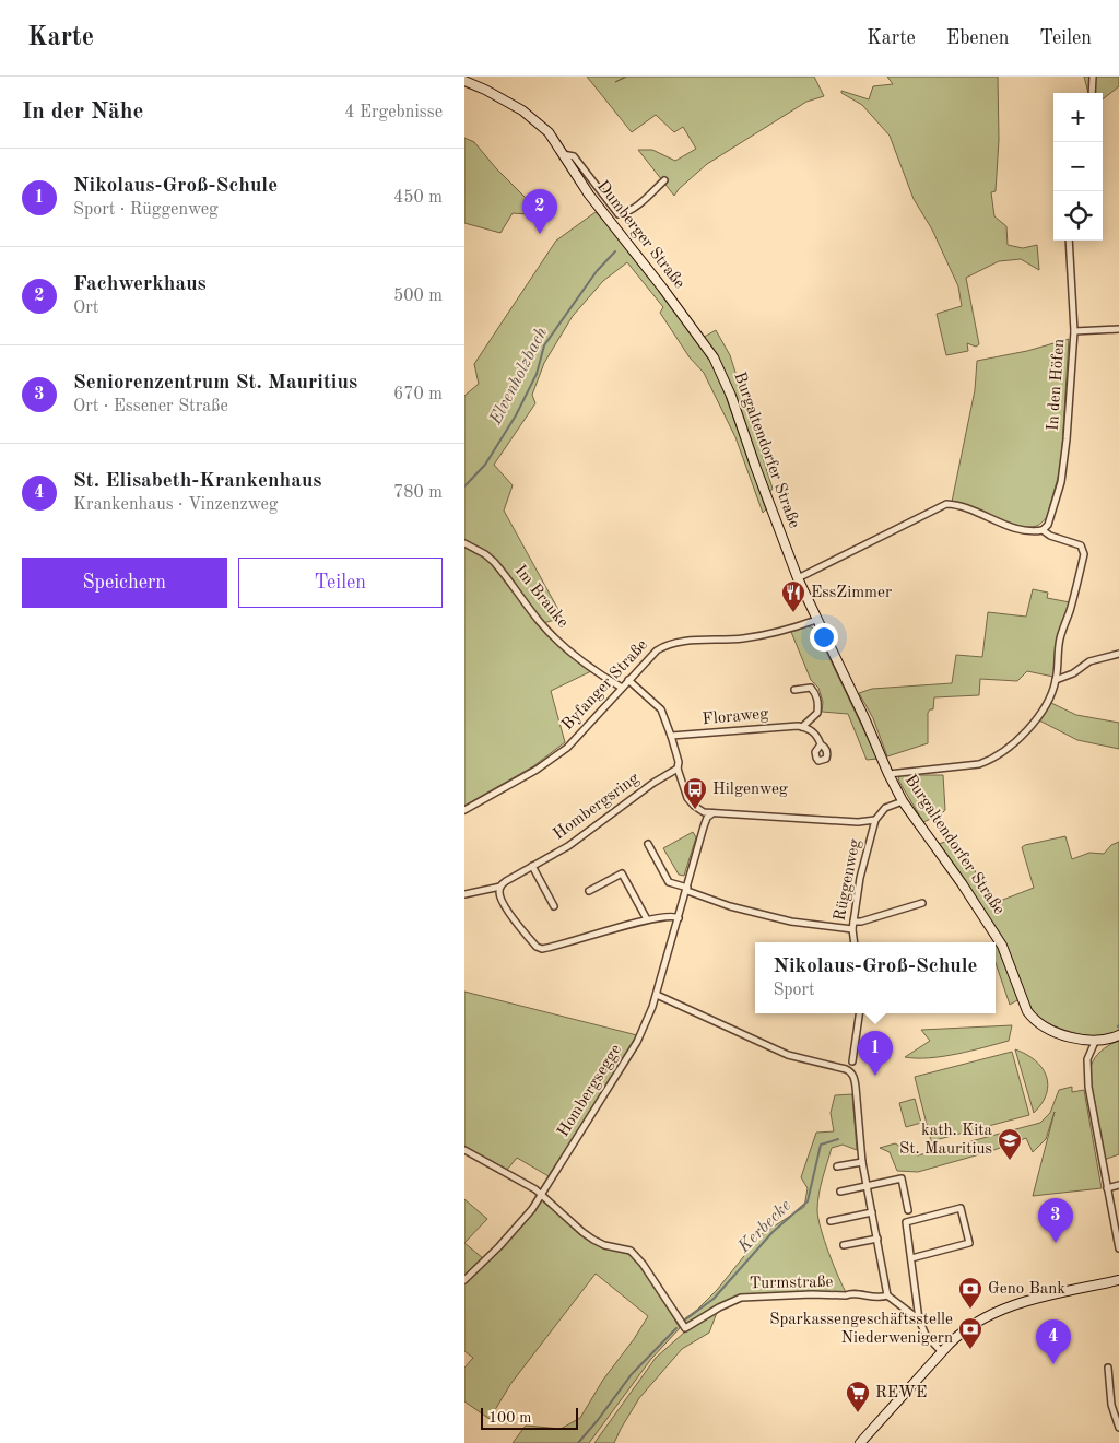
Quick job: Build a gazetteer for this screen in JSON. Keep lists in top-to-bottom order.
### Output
{
  "streets": {
    "main road": ["Dumberger Straße", "Burgaltendorfer Straße"],
    "street": [
      "In den Höfen",
      "Im Brauke",
      "Byfanger Straße",
      "Floraweg",
      "Hombergsring",
      "Rüggenweg",
      "Hombergsegge",
      "Turmstraße"
    ]
  },
  "crossings": [
    ["Dumberger Straße", "Burgaltendorfer Straße"],
    ["Burgaltendorfer Straße", "Byfanger Straße"],
    ["Im Brauke", "Byfanger Straße"],
    ["Hombergsegge", "Turmstraße"]
  ],
  "water": ["Elvenholzbach", "Kerbecke"],
  "places": {
    "restaurant": ["EssZimmer"],
    "bus stop": ["Hilgenweg"],
    "school or university": ["kath. Kita St. Mauritius"],
    "bank": ["Geno Bank", "Sparkassengeschäftsstelle Niederwenigern"],
    "supermarket": ["REWE"]
  },
  "scale_bar": "100 m",
  "page": {
    "header": "Karte",
    "nav": ["Karte", "Ebenen", "Teilen"],
    "heading": ["In der Nähe", "4 Ergebnisse"],
    "map_buttons": ["+", "−"],
    "list": [
      {
        "mark": "1",
        "name": "Nikolaus-Groß-Schule",
        "note": "Sport · Rüggenweg",
        "value": "450 m"
      },
      {
        "mark": "2",
        "name": "Fachwerkhaus",
        "note": "Ort",
        "value": "500 m"
      },
      {
        "mark": "3",
        "name": "Seniorenzentrum St. Mauritius",
        "note": "Ort · Essener Straße",
        "value": "670 m"
      },
      {
        "mark": "4",
        "name": "St. Elisabeth-Krankenhaus",
        "note": "Krankenhaus · Vinzenzweg",
        "value": "780 m"
      }
    ],
    "pins": [
      "2",
      "1",
      "3",
      "4"
    ],
    "buttons": ["Speichern", "Teilen"],
    "popup": ["Nikolaus-Groß-Schule", "Sport"],
    "scale": "100 m"
  }
}
